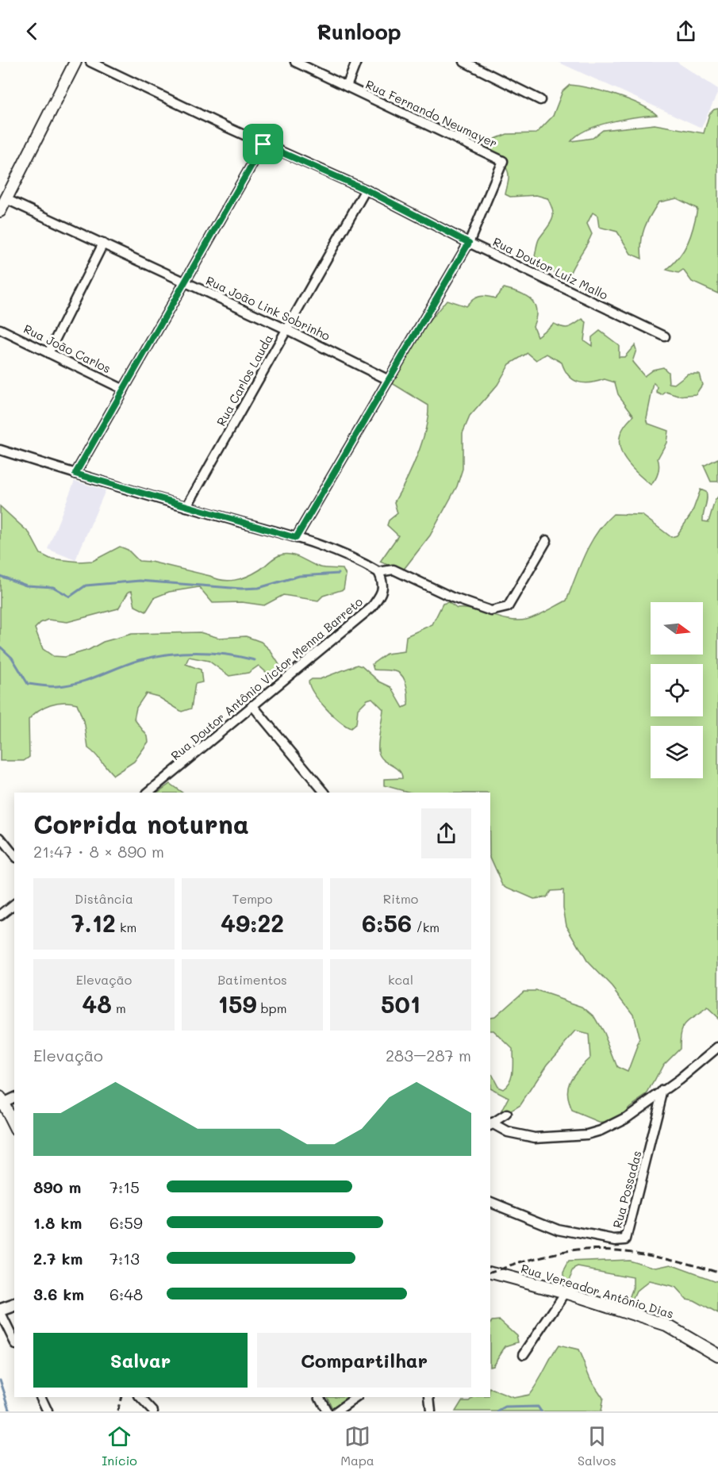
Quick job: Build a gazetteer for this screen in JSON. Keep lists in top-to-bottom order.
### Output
{
  "streets": {
    "street": [
      "Rua Fernando Neumayer",
      "Rua Doutor Luiz Mallo",
      "Rua João Link Sobrinho",
      "Rua João Carlos",
      "Rua Carlos Lauda",
      "Rua Doutor Antônio Victor Menna Barreto",
      "Rua Possadas",
      "Rua Vereador Antônio Dias"
    ]
  },
  "crossings": [
    ["Rua Fernando Neumayer", "Rua Doutor Luiz Mallo"],
    ["Rua Fernando Neumayer", "Rua João Link Sobrinho"],
    ["Rua Doutor Luiz Mallo", "Rua Carlos Lauda"],
    ["Rua João Link Sobrinho", "Rua Carlos Lauda"]
  ],
  "north": "right",
  "page": {
    "header": "Runloop",
    "heading": ["Corrida noturna", "21:47 · 8 × 890 m"],
    "stats": [
      ["Distância", "7.12 km"],
      ["Tempo", "49:22"],
      ["Ritmo", "6:56 /km"],
      ["Elevação", "48 m"],
      ["Batimentos", "159 bpm"],
      ["kcal", "501"]
    ],
    "chart": ["Elevação", "283–287 m"],
    "list": [
      {
        "name": "890 m",
        "note": "7:15"
      },
      {
        "name": "1.8 km",
        "note": "6:59"
      },
      {
        "name": "2.7 km",
        "note": "7:13"
      },
      {
        "name": "3.6 km",
        "note": "6:48"
      }
    ],
    "buttons": ["Salvar", "Compartilhar"],
    "tabs": ["Início", "Mapa", "Salvos"]
  }
}
